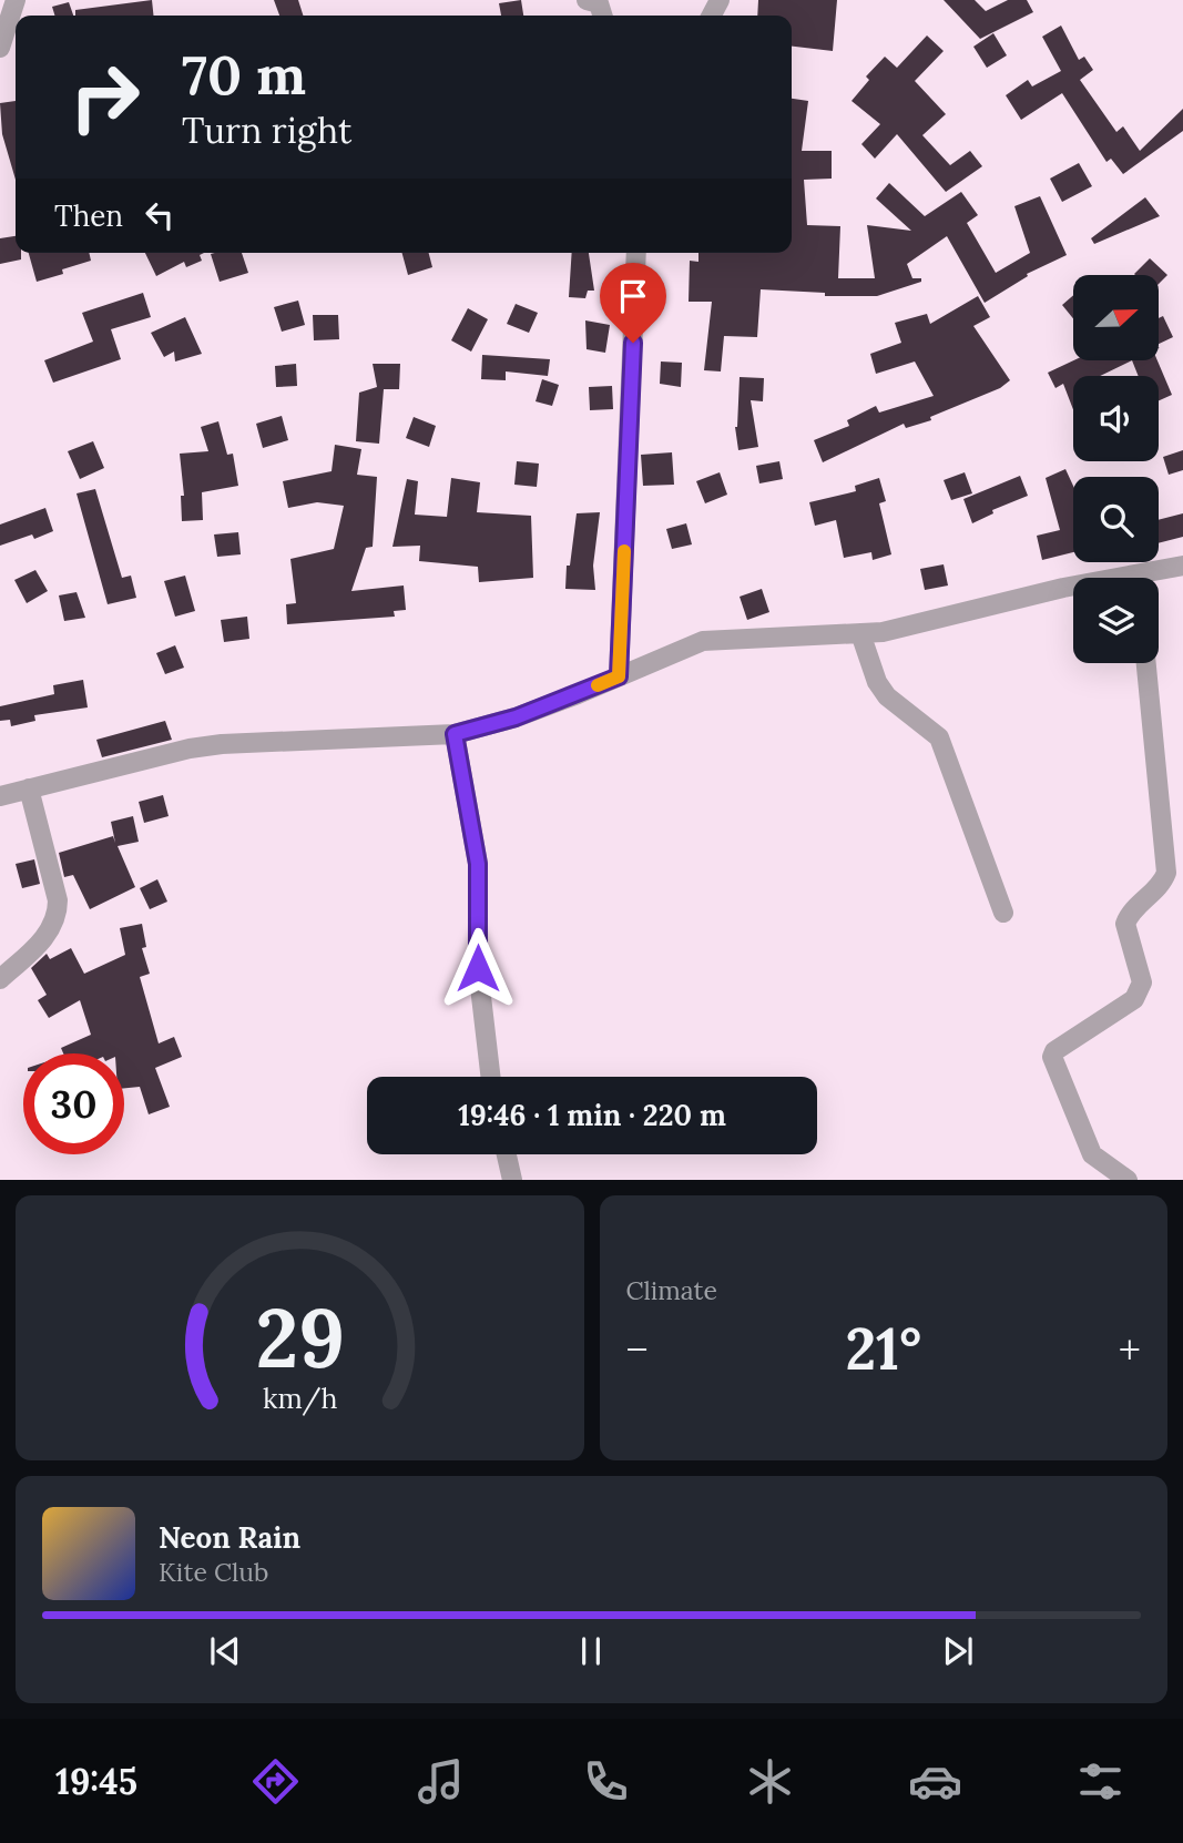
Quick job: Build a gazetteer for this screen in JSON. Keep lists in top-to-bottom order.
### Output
{
  "north": "right",
  "page": {
    "turn": ["70 m", "Turn right"],
    "then": "Then",
    "limit": "30",
    "trip": "19:46 · 1 min · 220 m",
    "tile": "Climate",
    "heat": ["−", "21°", "+"],
    "song": ["Neon Rain", "Kite Club"],
    "tabs": "19:45",
    "gauge": ["29", "km/h"]
  }
}
